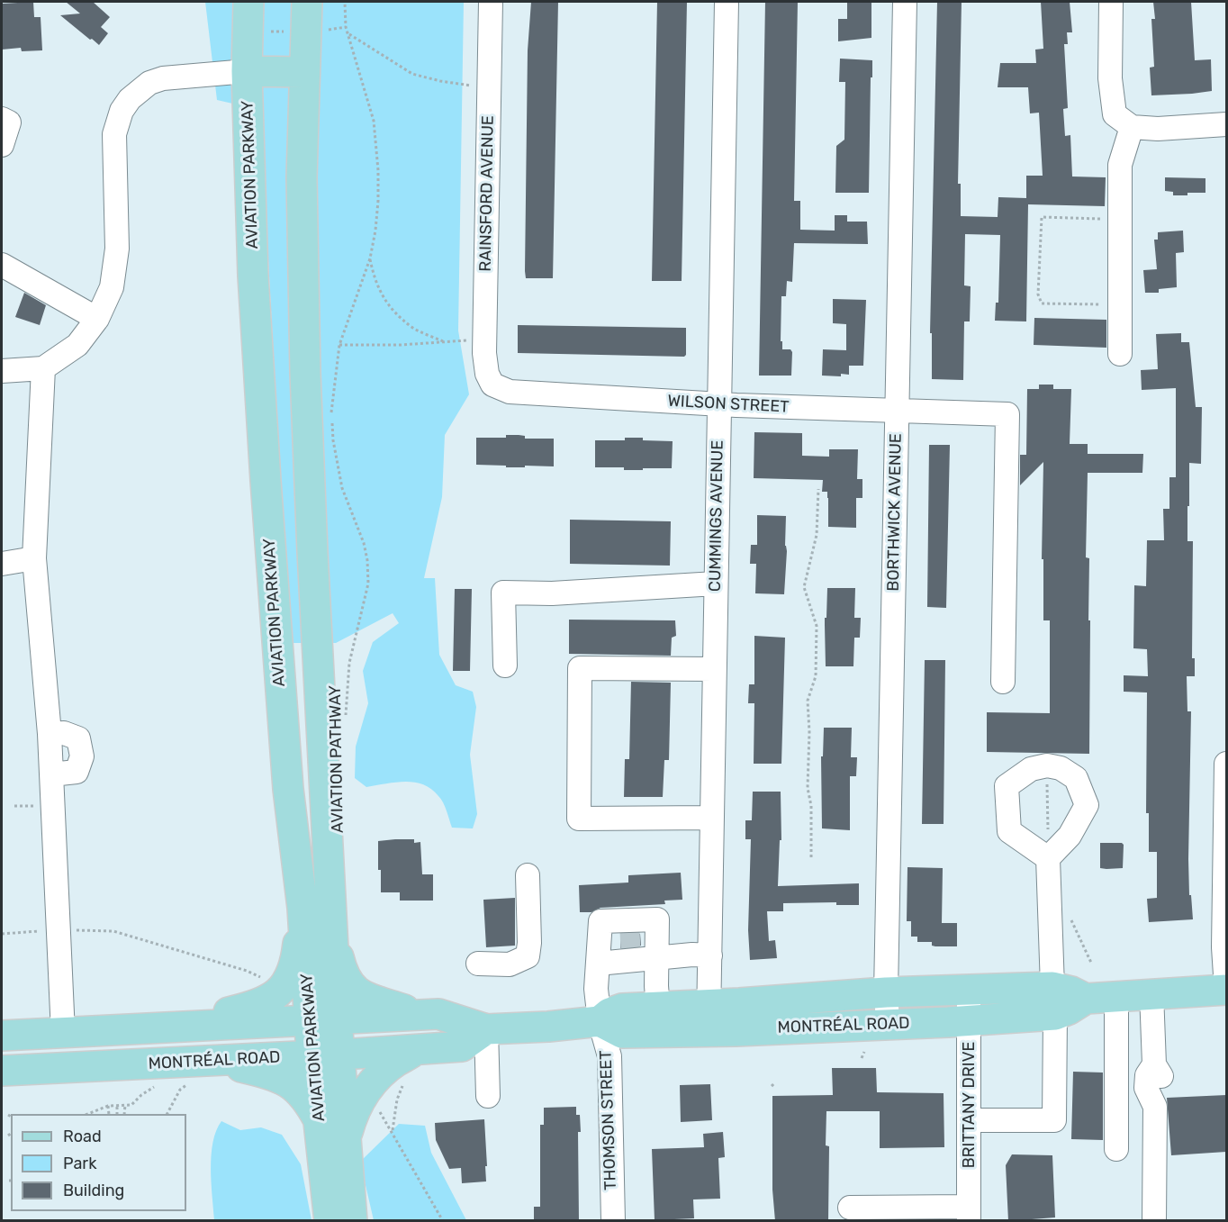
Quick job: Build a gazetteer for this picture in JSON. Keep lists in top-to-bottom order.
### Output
{
  "streets": {
    "main road": ["AVIATION PARKWAY", "MONTRÉAL ROAD"],
    "street": [
      "RAINSFORD AVENUE",
      "WILSON STREET",
      "BORTHWICK AVENUE",
      "CUMMINGS AVENUE",
      "BRITTANY DRIVE",
      "THOMSON STREET"
    ],
    "path": ["AVIATION PATHWAY"]
  },
  "crossings": [
    ["AVIATION PARKWAY", "MONTRÉAL ROAD"],
    ["RAINSFORD AVENUE", "WILSON STREET"],
    ["WILSON STREET", "BORTHWICK AVENUE"],
    ["WILSON STREET", "CUMMINGS AVENUE"],
    ["BORTHWICK AVENUE", "MONTRÉAL ROAD"],
    ["CUMMINGS AVENUE", "MONTRÉAL ROAD"],
    ["MONTRÉAL ROAD", "BRITTANY DRIVE"],
    ["MONTRÉAL ROAD", "THOMSON STREET"]
  ],
  "legend": ["Road", "Park", "Building"]
}
